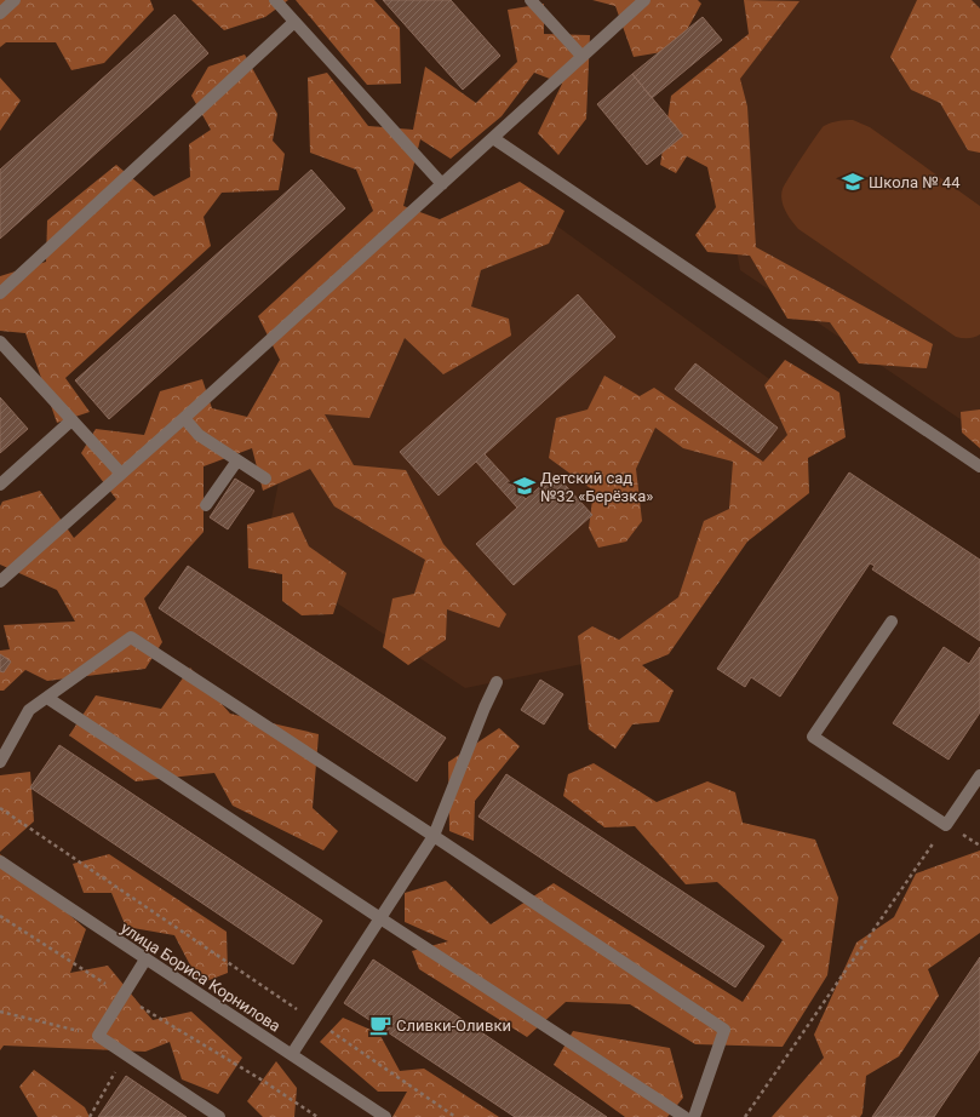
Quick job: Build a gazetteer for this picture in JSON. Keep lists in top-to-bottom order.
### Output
{
  "streets": {
    "street": ["улица Бориса Корнилова"]
  },
  "places": {
    "school or university": ["Школа № 44", "Детский сад №32 «Берёзка»"],
    "cafe": ["Сливки-Оливки"]
  }
}
